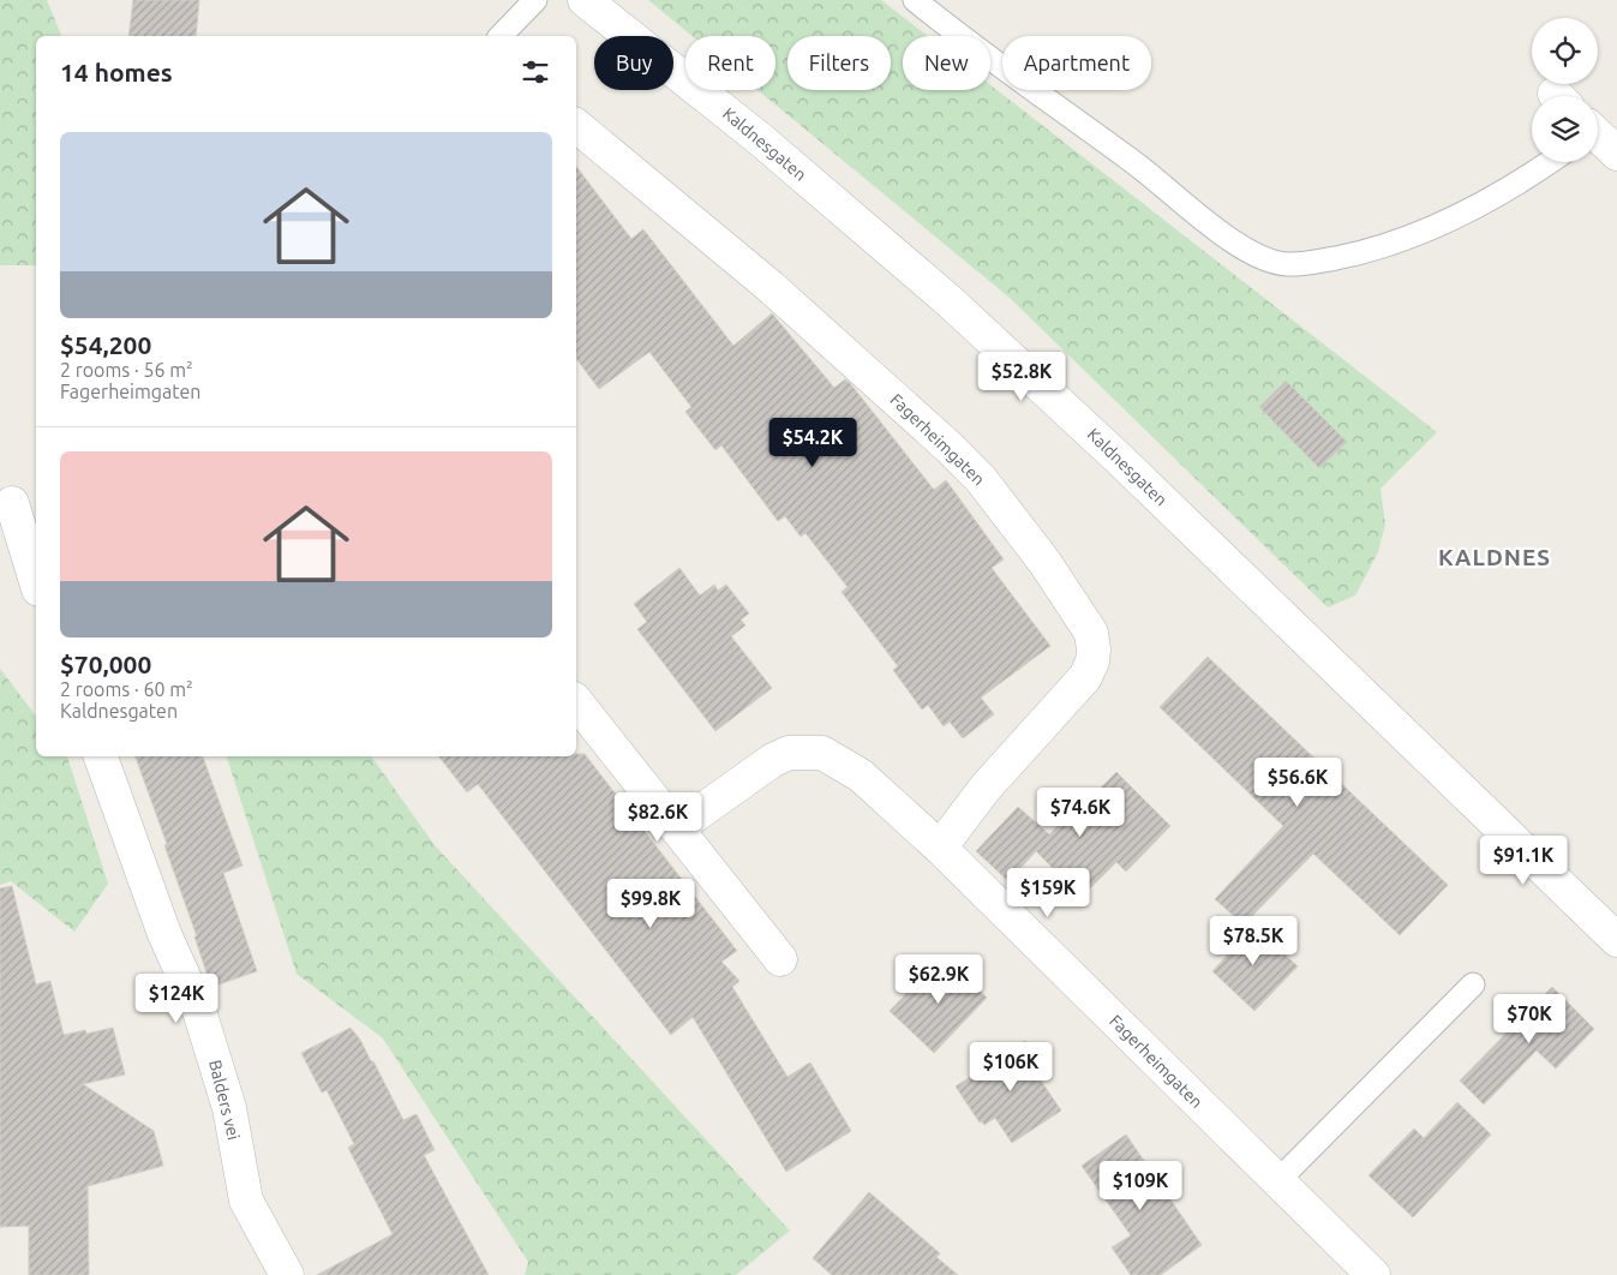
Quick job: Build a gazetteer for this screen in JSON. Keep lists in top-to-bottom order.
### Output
{
  "streets": {
    "street": ["Kaldnesgaten", "Fagerheimgaten", "Balders vei"]
  },
  "districts": ["KALDNES"],
  "page": {
    "chip": [
      "Buy",
      "Rent",
      "Filters",
      "New",
      "Apartment"
    ],
    "heading": "14 homes",
    "list": [
      {
        "name": "$54,200",
        "note": "2 rooms · 56 m² · Fagerheimgaten"
      },
      {
        "name": "$70,000",
        "note": "2 rooms · 60 m² · Kaldnesgaten"
      }
    ],
    "price": [
      "$52.8K",
      "$54.2K",
      "$56.6K",
      "$74.6K",
      "$82.6K",
      "$91.1K",
      "$159K",
      "$99.8K",
      "$78.5K",
      "$62.9K",
      "$124K",
      "$70K",
      "$106K",
      "$109K"
    ]
  }
}
